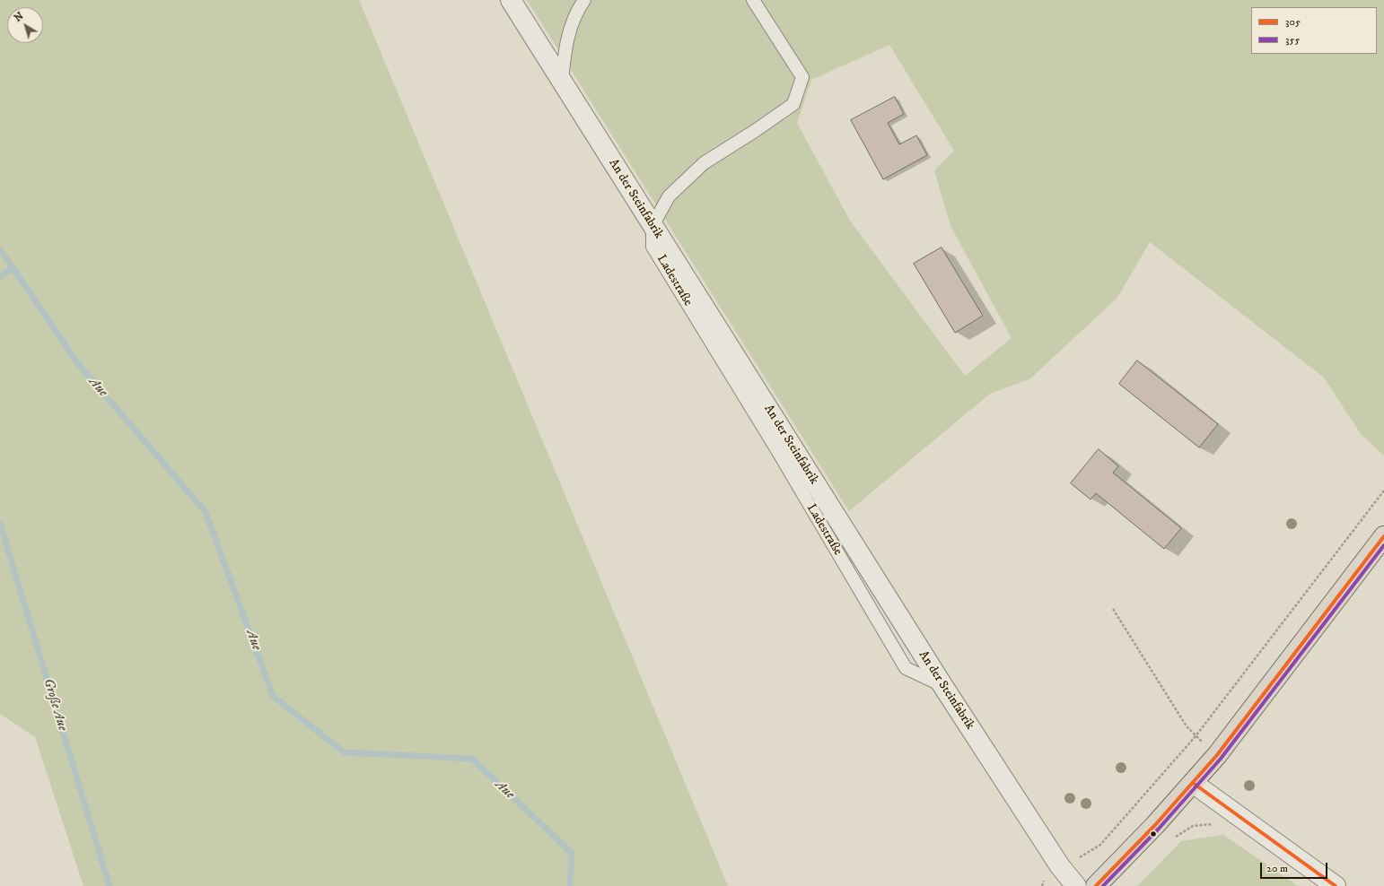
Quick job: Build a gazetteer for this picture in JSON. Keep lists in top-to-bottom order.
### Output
{
  "streets": {
    "street": ["An der Steinfabrik"]
  },
  "water": ["Aue", "Große Aue"],
  "lines": ["transit line 305", "transit line 355"],
  "legend": ["305", "355"],
  "scale_bar": "20 m",
  "north": "top left"
}
